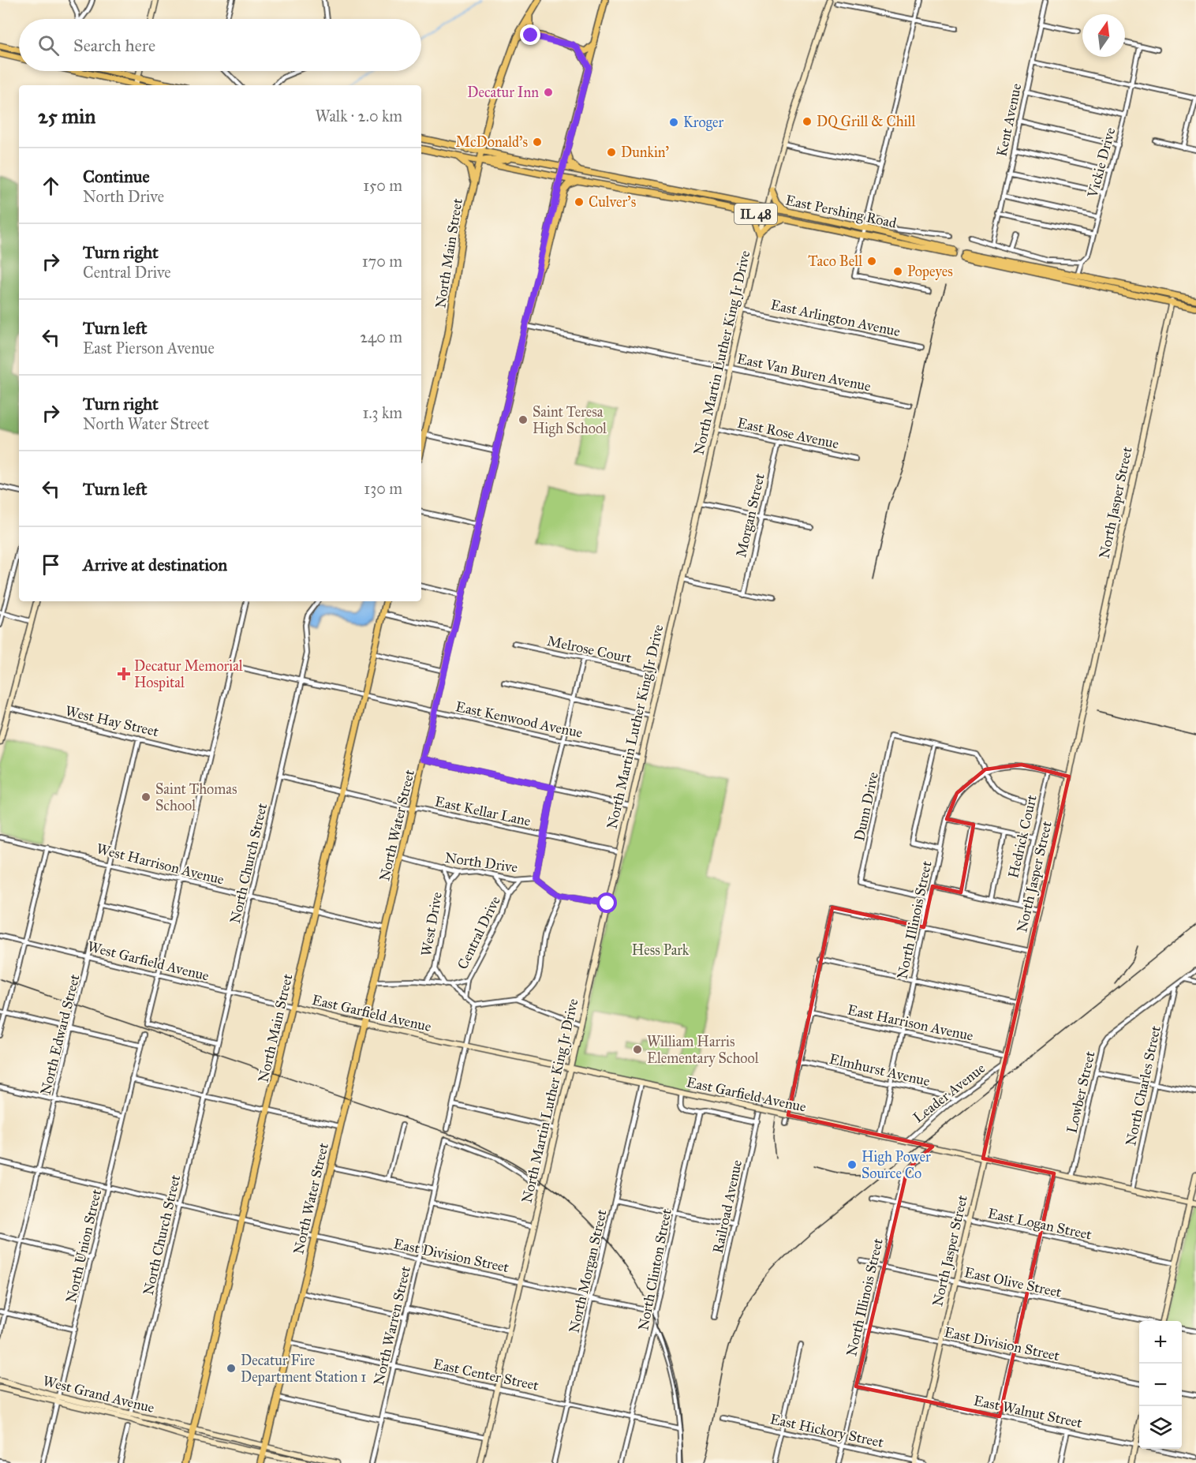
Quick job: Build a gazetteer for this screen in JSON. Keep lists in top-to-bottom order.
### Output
{
  "streets": {
    "main road": [
      "East Pershing Road",
      "IL 48",
      "North Main Street",
      "North Water Street"
    ],
    "street": [
      "Kent Avenue",
      "Vickie Drive",
      "East Arlington Avenue",
      "North Martin Luther King Jr Drive",
      "East Van Buren Avenue",
      "East Rose Avenue",
      "North Jasper Street",
      "Morgan Street",
      "Melrose Court",
      "East Kenwood Avenue",
      "West Hay Street",
      "Dunn Drive",
      "East Kellar Lane",
      "Hedrick Court",
      "North Drive",
      "North Church Street",
      "West Harrison Avenue",
      "North Illinois Street",
      "West Drive",
      "Central Drive",
      "West Garfield Avenue",
      "East Garfield Avenue",
      "East Harrison Avenue",
      "North Edward Street",
      "Elmhurst Avenue",
      "North Charles Street",
      "Lowber Street",
      "Leader Avenue",
      "Railroad Avenue",
      "East Logan Street",
      "North Union Street",
      "East Division Street",
      "North Clinton Street",
      "North Morgan Street",
      "East Olive Street",
      "North Warren Street",
      "East Center Street",
      "West Grand Avenue",
      "East Walnut Street",
      "East Hickory Street"
    ]
  },
  "crossings": [
    ["East Pershing Road", "IL 48"],
    ["East Pershing Road", "North Main Street"],
    ["East Pershing Road", "North Martin Luther King Jr Drive"],
    ["East Pershing Road", "North Water Street"],
    ["IL 48", "North Main Street"],
    ["IL 48", "North Martin Luther King Jr Drive"],
    ["IL 48", "North Water Street"],
    ["North Main Street", "East Kenwood Avenue"],
    ["North Main Street", "East Kellar Lane"],
    ["North Main Street", "West Harrison Avenue"],
    ["North Main Street", "West Garfield Avenue"],
    ["North Main Street", "East Garfield Avenue"],
    ["North Main Street", "East Division Street"],
    ["North Main Street", "West Grand Avenue"],
    ["East Arlington Avenue", "North Martin Luther King Jr Drive"],
    ["North Martin Luther King Jr Drive", "East Van Buren Avenue"],
    ["North Martin Luther King Jr Drive", "East Rose Avenue"],
    ["North Martin Luther King Jr Drive", "Melrose Court"],
    ["North Martin Luther King Jr Drive", "East Kenwood Avenue"],
    ["North Martin Luther King Jr Drive", "East Kellar Lane"],
    ["North Martin Luther King Jr Drive", "North Drive"],
    ["North Martin Luther King Jr Drive", "East Garfield Avenue"],
    ["North Martin Luther King Jr Drive", "East Division Street"],
    ["North Martin Luther King Jr Drive", "North Warren Street"],
    ["North Martin Luther King Jr Drive", "East Center Street"],
    ["East Van Buren Avenue", "North Water Street"],
    ["East Rose Avenue", "Morgan Street"],
    ["North Jasper Street", "East Garfield Avenue"],
    ["North Jasper Street", "East Harrison Avenue"],
    ["North Jasper Street", "Leader Avenue"],
    ["North Jasper Street", "East Logan Street"],
    ["North Jasper Street", "East Division Street"],
    ["North Jasper Street", "East Olive Street"],
    ["North Jasper Street", "East Walnut Street"],
    ["North Jasper Street", "East Hickory Street"],
    ["East Kenwood Avenue", "North Water Street"],
    ["East Kenwood Avenue", "North Church Street"],
    ["West Hay Street", "North Edward Street"],
    ["Dunn Drive", "North Illinois Street"],
    ["East Kellar Lane", "North Water Street"],
    ["East Kellar Lane", "North Church Street"],
    ["North Water Street", "North Drive"],
    ["North Water Street", "East Garfield Avenue"],
    ["North Water Street", "East Division Street"],
    ["North Water Street", "East Center Street"],
    ["North Water Street", "West Grand Avenue"],
    ["North Drive", "West Drive"],
    ["North Drive", "Central Drive"],
    ["North Church Street", "West Harrison Avenue"],
    ["North Church Street", "West Garfield Avenue"],
    ["North Church Street", "East Division Street"],
    ["North Church Street", "West Grand Avenue"],
    ["West Harrison Avenue", "North Edward Street"],
    ["North Illinois Street", "East Garfield Avenue"],
    ["North Illinois Street", "East Harrison Avenue"],
    ["North Illinois Street", "Elmhurst Avenue"],
    ["North Illinois Street", "East Logan Street"],
    ["North Illinois Street", "East Division Street"],
    ["North Illinois Street", "East Olive Street"],
    ["North Illinois Street", "East Walnut Street"],
    ["North Illinois Street", "East Hickory Street"],
    ["West Drive", "Central Drive"],
    ["West Garfield Avenue", "East Garfield Avenue"],
    ["West Garfield Avenue", "North Edward Street"],
    ["East Garfield Avenue", "North Charles Street"],
    ["East Garfield Avenue", "Lowber Street"],
    ["East Garfield Avenue", "Leader Avenue"],
    ["East Garfield Avenue", "North Morgan Street"],
    ["North Edward Street", "East Division Street"],
    ["Elmhurst Avenue", "Leader Avenue"],
    ["North Charles Street", "Lowber Street"],
    ["North Union Street", "East Division Street"],
    ["North Union Street", "West Grand Avenue"],
    ["East Division Street", "North Clinton Street"],
    ["East Division Street", "North Morgan Street"],
    ["East Division Street", "North Warren Street"],
    ["North Clinton Street", "East Center Street"],
    ["North Morgan Street", "East Center Street"],
    ["North Warren Street", "East Center Street"]
  ],
  "parks": ["Hess Park"],
  "places": {
    "other": [
      "Decatur Inn",
      "DQ Grill & Chill",
      "Kroger",
      "McDonald's",
      "Dunkin'",
      "Culver's",
      "Taco Bell",
      "Popeyes",
      "Saint Teresa High School",
      "Saint Thomas School",
      "William Harris Elementary School",
      "High Power Source Co",
      "Decatur Fire Department Station 1"
    ],
    "health": ["Decatur Memorial Hospital"]
  },
  "north": "top",
  "page": {
    "search": "Search here",
    "heading": ["25 min", "Walk · 2.0 km"],
    "list": [
      ["Continue", "North Drive", "150 m"],
      ["Turn right", "Central Drive", "170 m"],
      ["Turn left", "East Pierson Avenue", "240 m"],
      ["Turn right", "North Water Street", "1.3 km"],
      ["Turn left", "130 m"],
      "Arrive at destination"
    ],
    "map_buttons": ["+", "−"]
  }
}
